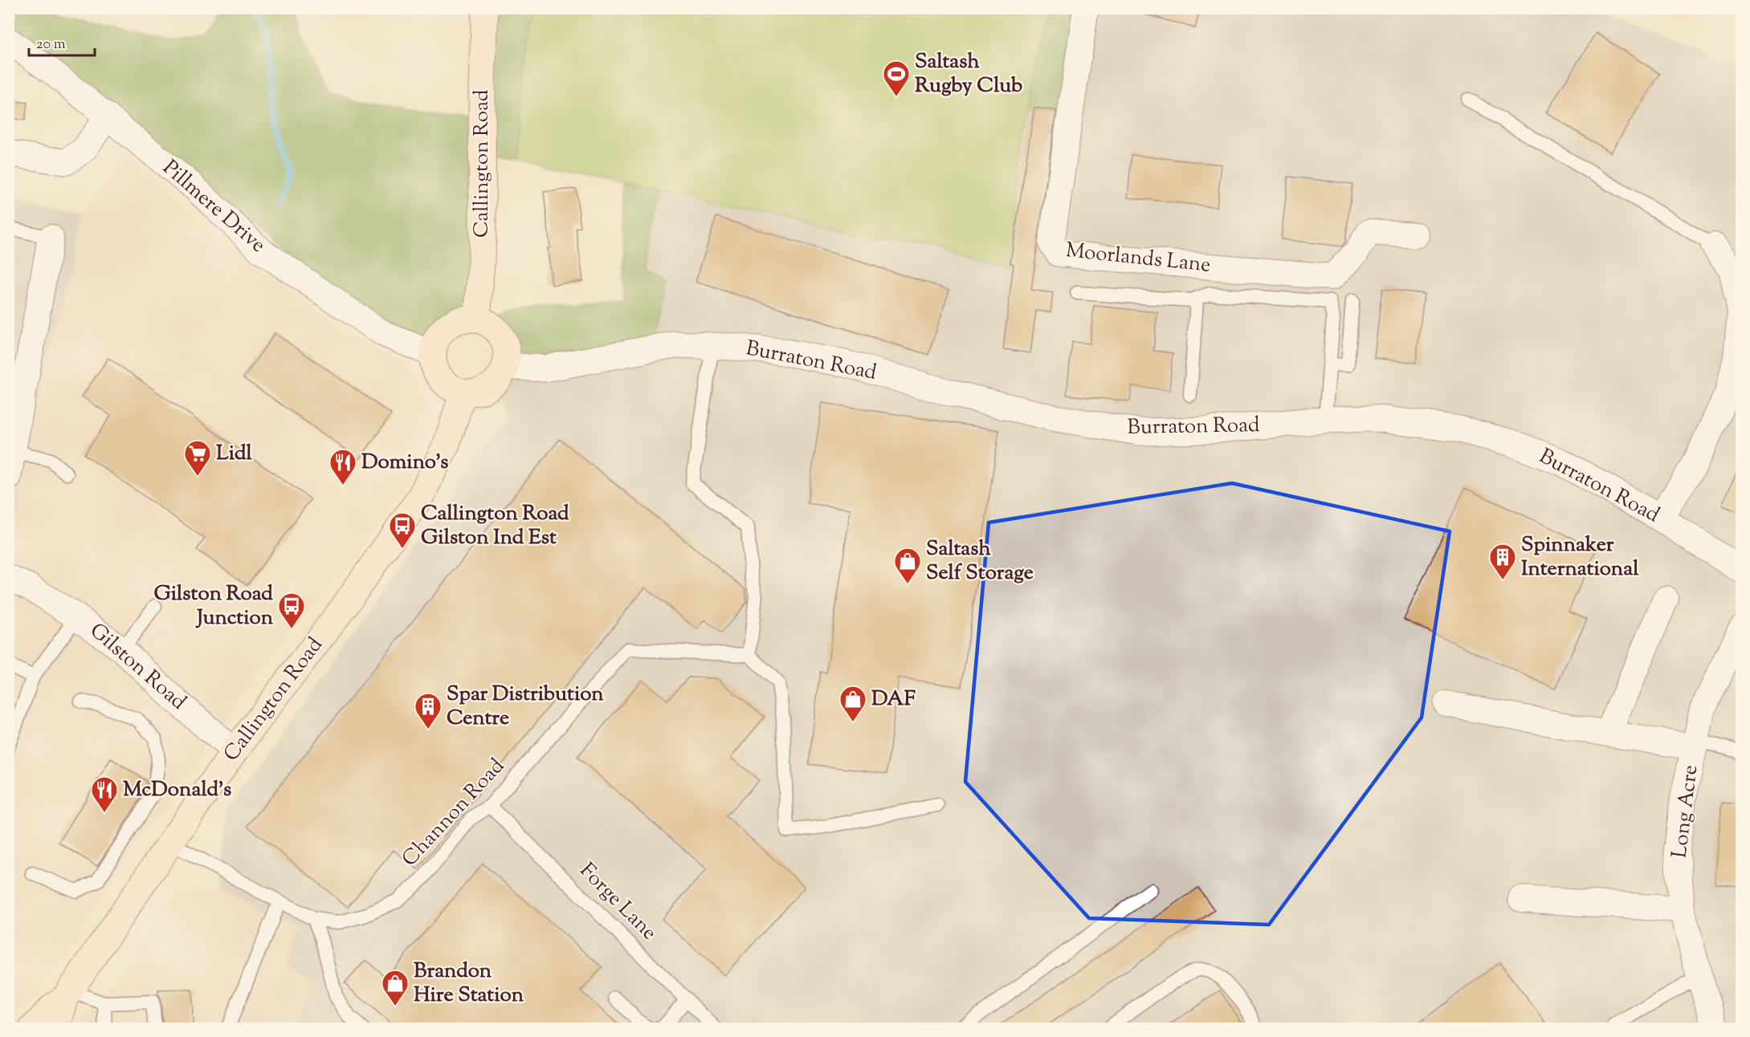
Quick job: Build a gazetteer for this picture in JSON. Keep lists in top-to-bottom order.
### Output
{
  "streets": {
    "main road": ["Callington Road"],
    "street": [
      "Pillmere Drive",
      "Moorlands Lane",
      "Burraton Road",
      "Gilston Road",
      "Long Acre"
    ],
    "lane": ["Channon Road", "Forge Lane"]
  },
  "crossings": [
    ["Callington Road", "Pillmere Drive"],
    ["Callington Road", "Burraton Road"],
    ["Callington Road", "Gilston Road"],
    ["Callington Road", "Channon Road"],
    ["Pillmere Drive", "Burraton Road"],
    ["Channon Road", "Forge Lane"]
  ],
  "places": {
    "sports": ["Saltash Rugby Club"],
    "supermarket": ["Lidl"],
    "restaurant": ["Domino's", "McDonald's"],
    "bus stop": ["Callington Road Gilston Ind Est", "Gilston Road Junction"],
    "building": ["Spinnaker International", "Spar Distribution Centre"],
    "shop": ["Saltash Self Storage", "DAF", "Brandon Hire Station"]
  },
  "scale_bar": "20 m"
}
